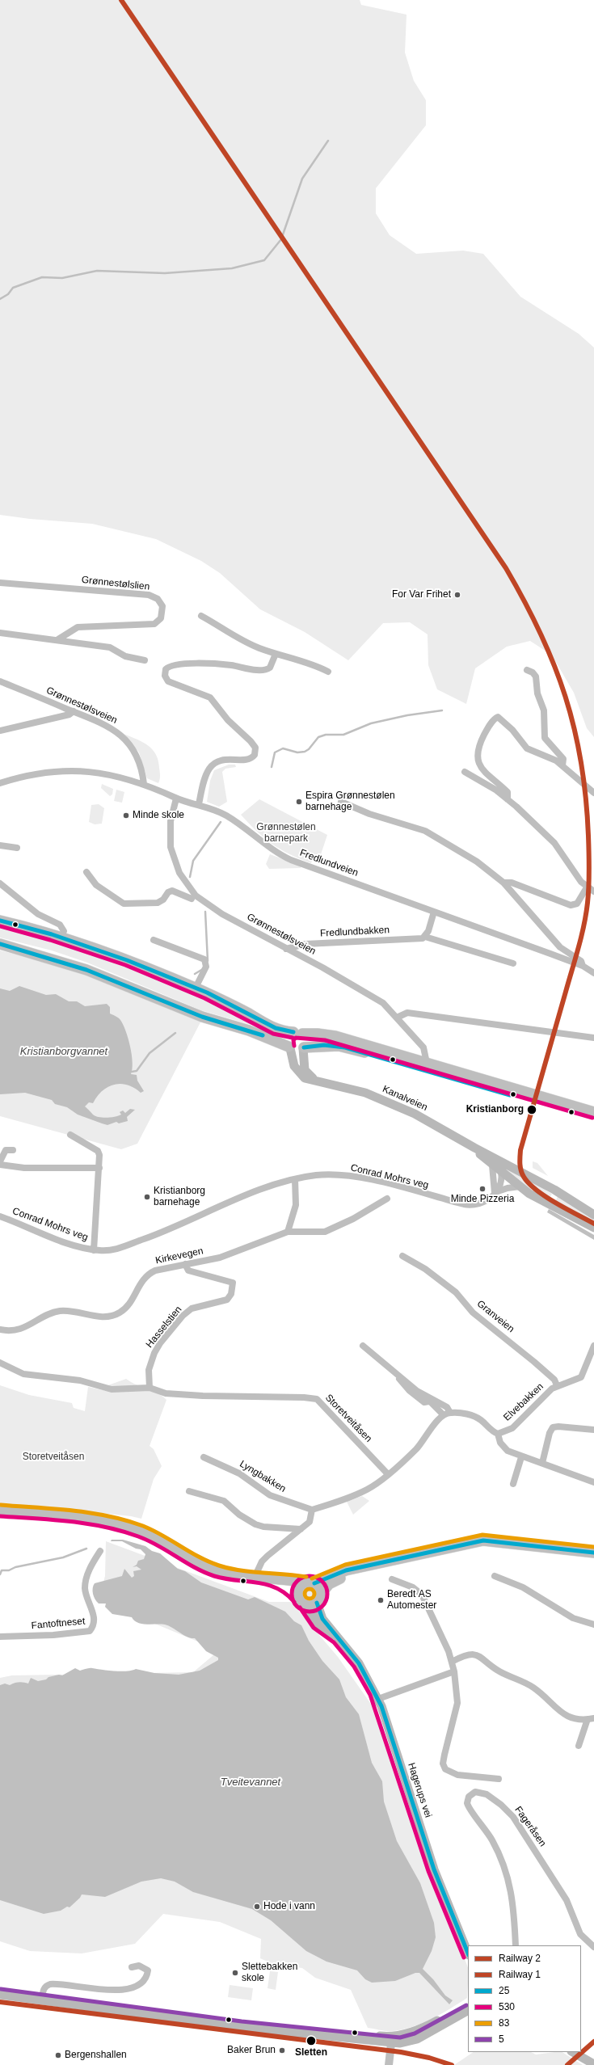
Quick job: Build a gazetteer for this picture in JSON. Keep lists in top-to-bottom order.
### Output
{
  "streets": {
    "main road": ["Kanalveien", "Hagerups vei"],
    "street": [
      "Grønnestølslien",
      "Grønnestølsveien",
      "Fredlundveien",
      "Fredlundbakken",
      "Conrad Mohrs veg",
      "Kirkevegen",
      "Granveien",
      "Hasselstien",
      "Elvebakken",
      "Storetveitåsen",
      "Lyngbakken",
      "Fantoftneset",
      "Fageråsen"
    ]
  },
  "crossings": [
    ["Grønnestølsveien", "Fredlundveien"],
    ["Grønnestølsveien", "Fredlundbakken"],
    ["Kanalveien", "Conrad Mohrs veg"],
    ["Kirkevegen", "Hasselstien"],
    ["Granveien", "Elvebakken"],
    ["Hasselstien", "Storetveitåsen"]
  ],
  "water": ["Kristianborgvannet", "Tveitevannet"],
  "parks": ["Grønnestølen barnepark", "Storetveitåsen"],
  "places": [
    "For Var Frihet",
    "Espira Grønnestølen barnehage",
    "Minde skole",
    "Kristianborg",
    "Minde Pizzeria",
    "Kristianborg barnehage",
    "Beredt AS Automester",
    "Hode i vann",
    "Slettebakken skole",
    "Sletten",
    "Baker Brun",
    "Bergenshallen"
  ],
  "lines": [
    "rail line 2",
    "transit line 25",
    "transit line 530",
    "transit line 83",
    "transit line 5",
    "rail line 1"
  ],
  "legend": [
    "Railway 2",
    "Railway 1",
    "25",
    "530",
    "83",
    "5"
  ]
}
